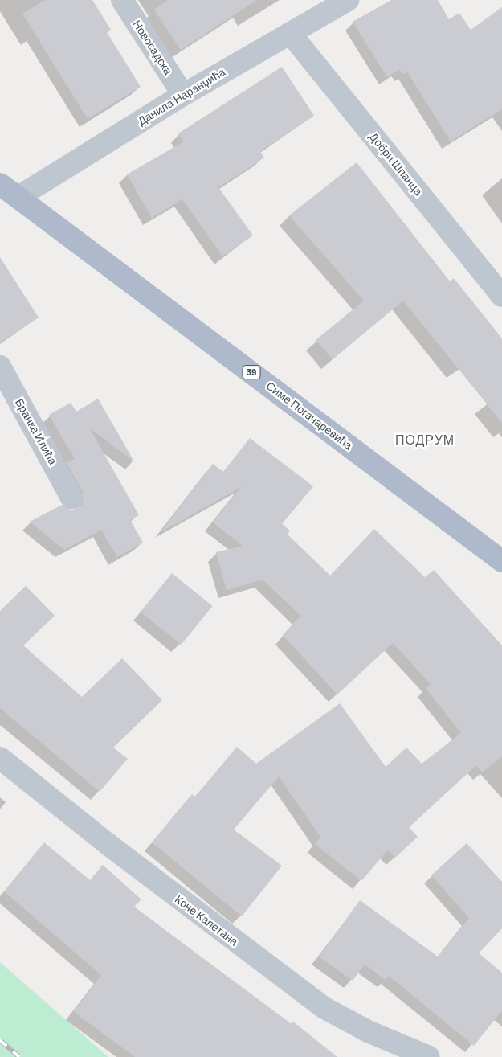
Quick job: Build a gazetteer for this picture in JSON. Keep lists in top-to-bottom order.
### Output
{
  "streets": {
    "main road": ["39", "Симе Погачаревића"],
    "street": [
      "Новосадска",
      "Данила Наранџића",
      "Добри Шпанца",
      "Бранка Илића",
      "Коче Капетана"
    ]
  },
  "crossings": [
    ["Новосадска", "Данила Наранџића"],
    ["Данила Наранџића", "Добри Шпанца"],
    ["Данила Наранџића", "Симе Погачаревића"]
  ],
  "districts": ["ПОДРУМ"]
}
